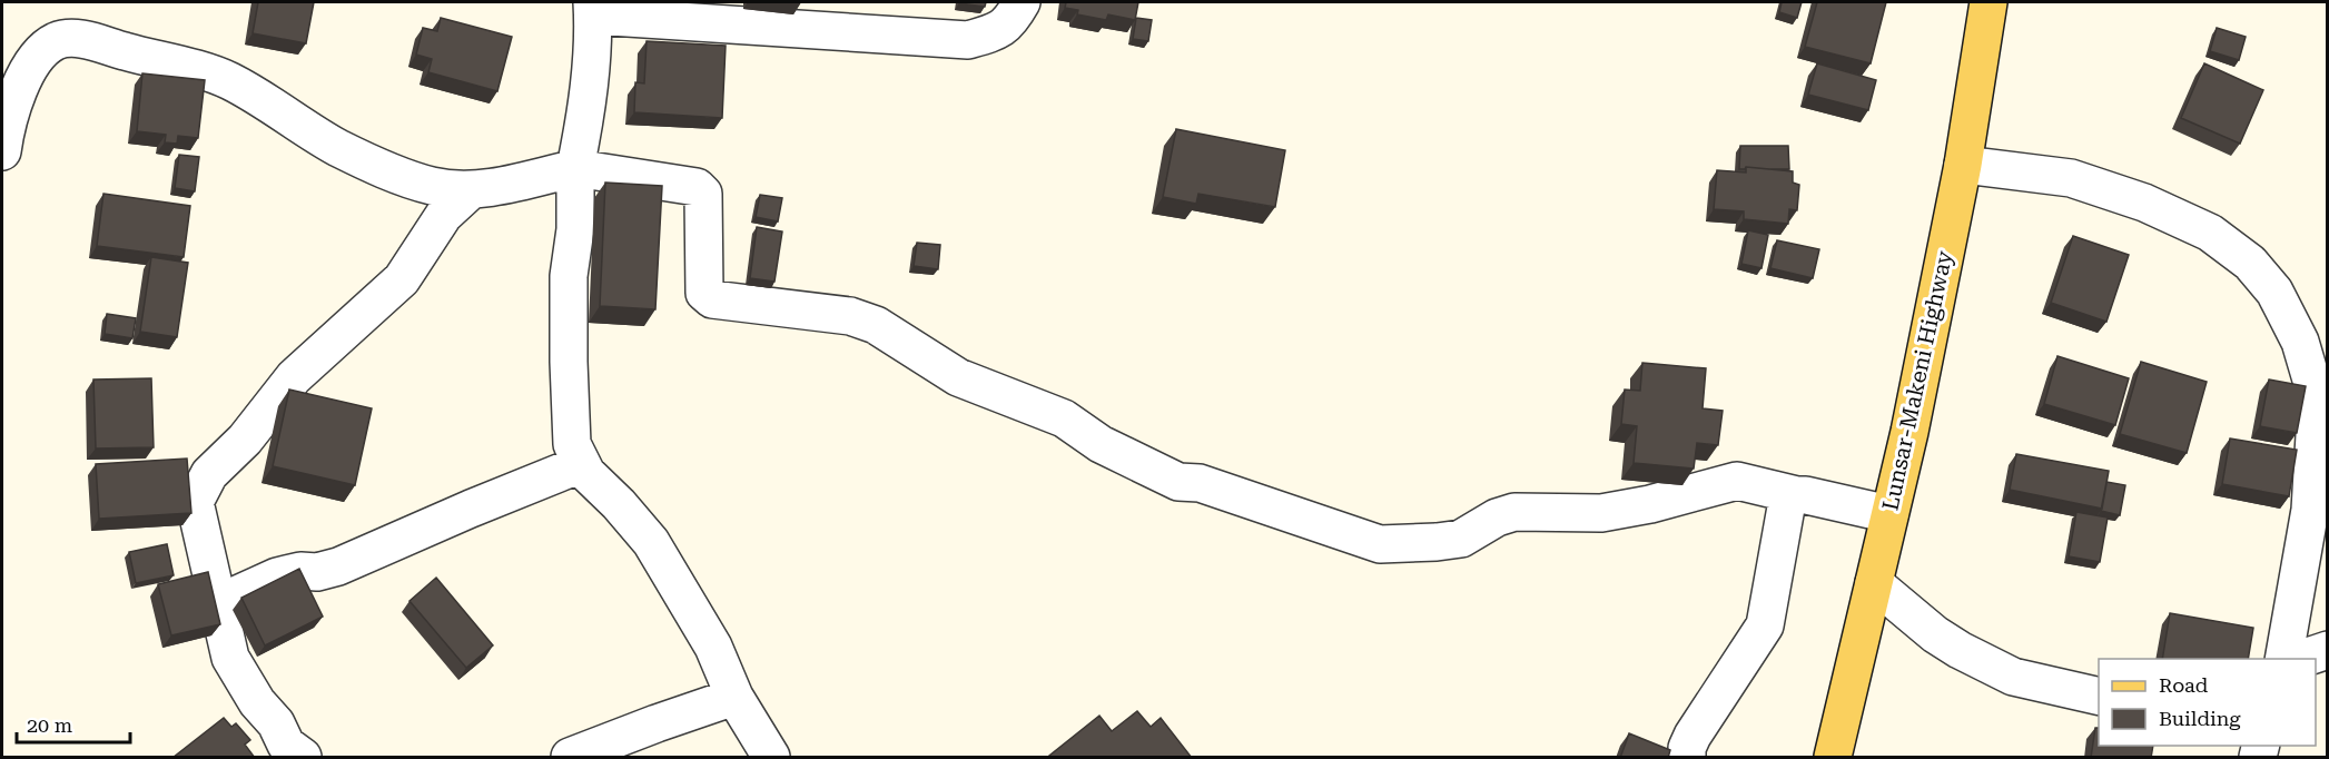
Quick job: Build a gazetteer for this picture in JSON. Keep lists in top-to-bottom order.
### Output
{
  "streets": {
    "main road": ["Lunsar-Makeni Highway"]
  },
  "legend": ["Road", "Building"],
  "scale_bar": "20 m"
}
